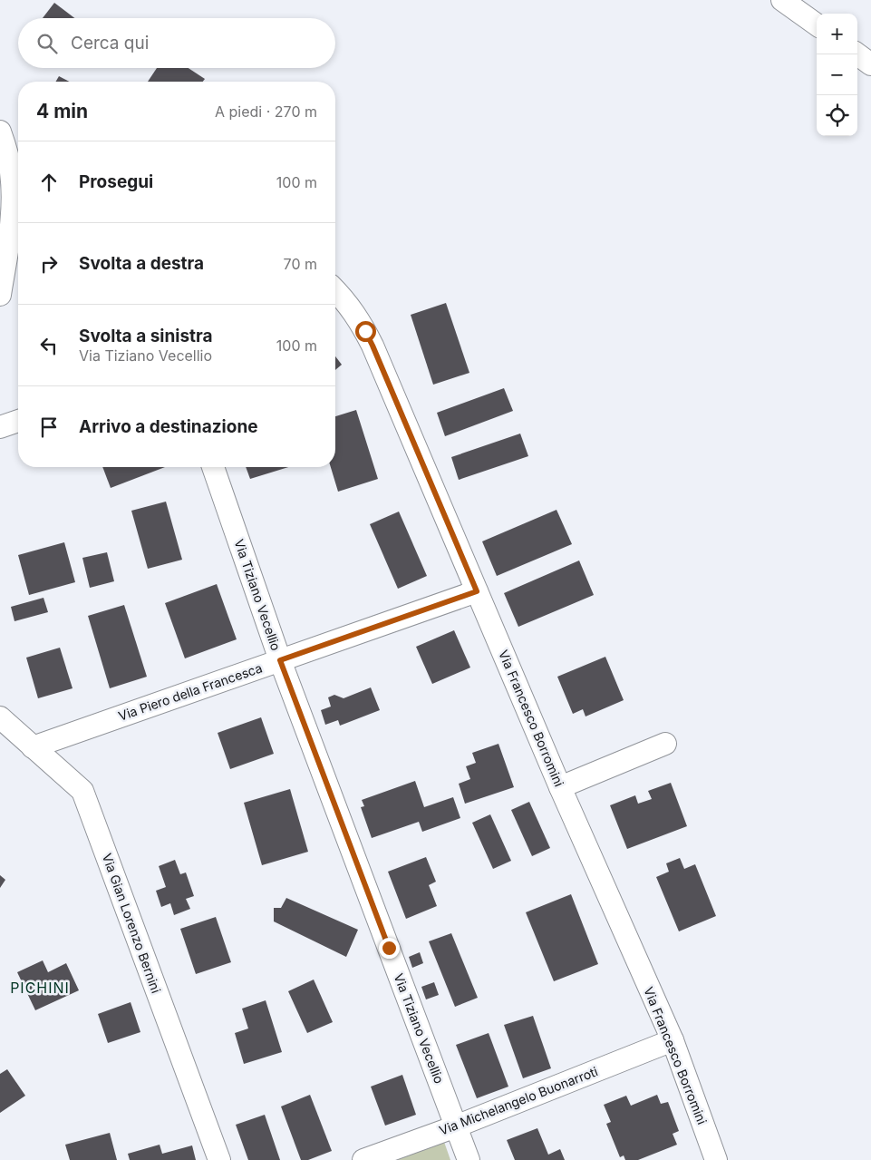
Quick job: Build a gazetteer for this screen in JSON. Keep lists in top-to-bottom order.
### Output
{
  "streets": {
    "street": [
      "Via Tiziano Vecellio",
      "Via Piero della Francesca",
      "Via Francesco Borromini",
      "Via Gian Lorenzo Bernini",
      "Via Michelangelo Buonarroti"
    ]
  },
  "crossings": [
    ["Via Tiziano Vecellio", "Via Piero della Francesca"],
    ["Via Tiziano Vecellio", "Via Michelangelo Buonarroti"],
    ["Via Piero della Francesca", "Via Francesco Borromini"],
    ["Via Piero della Francesca", "Via Gian Lorenzo Bernini"],
    ["Via Francesco Borromini", "Via Michelangelo Buonarroti"]
  ],
  "districts": ["PICHINI"],
  "page": {
    "map_buttons": ["+", "−"],
    "search": "Cerca qui",
    "heading": ["4 min", "A piedi · 270 m"],
    "list": [
      ["Prosegui", "100 m"],
      ["Svolta a destra", "70 m"],
      ["Svolta a sinistra", "Via Tiziano Vecellio", "100 m"],
      "Arrivo a destinazione"
    ]
  }
}
